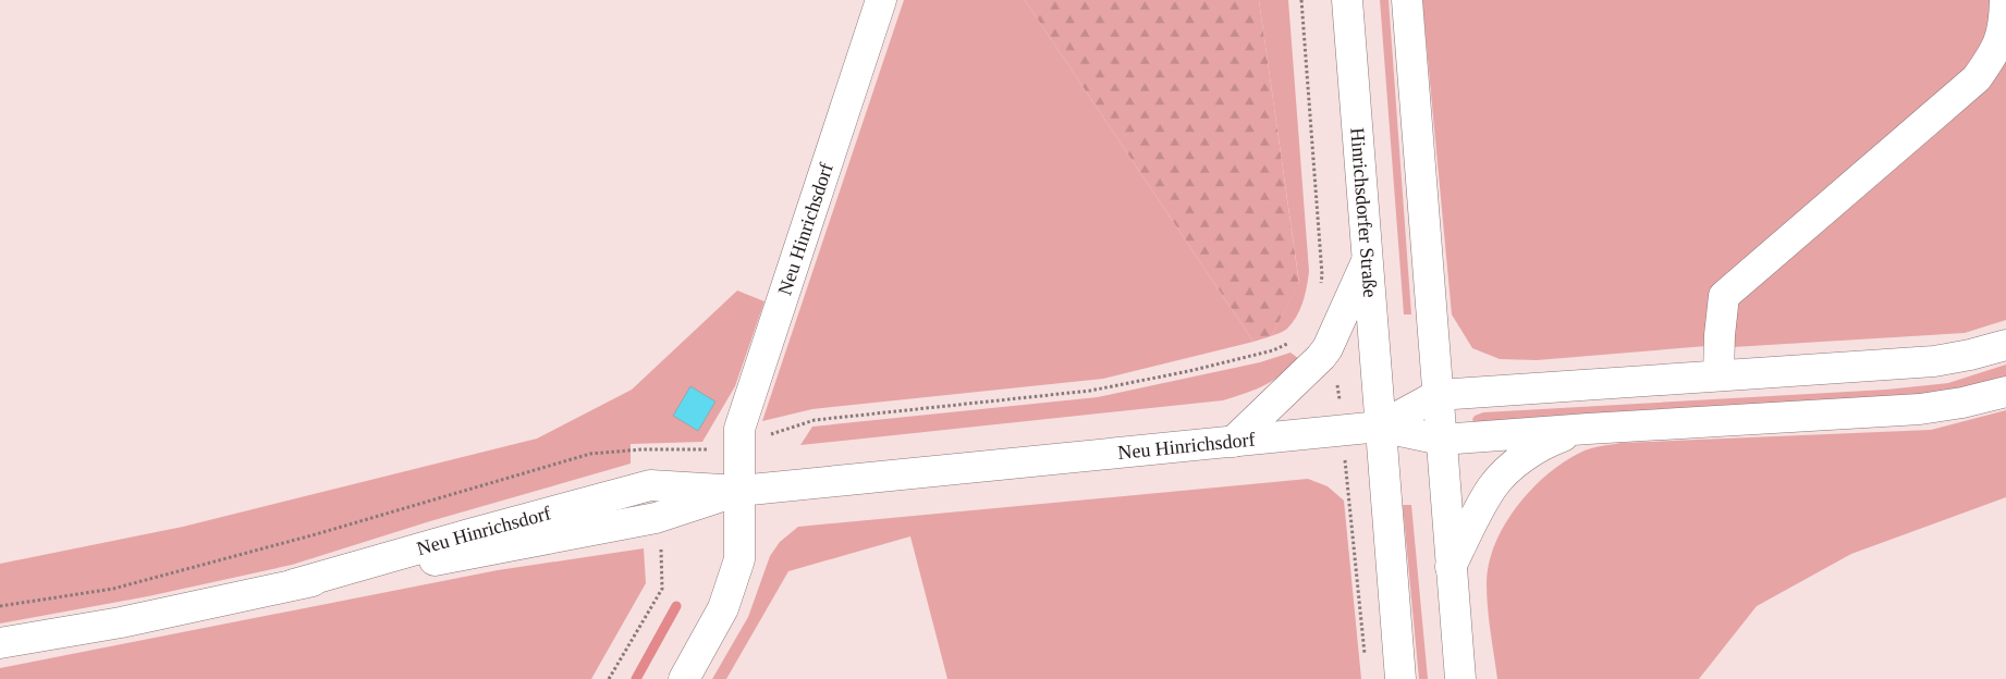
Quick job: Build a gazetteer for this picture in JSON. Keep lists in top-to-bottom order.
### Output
{
  "streets": {
    "main road": ["Hinrichsdorfer Straße", "Neu Hinrichsdorf"]
  },
  "crossings": [
    ["Hinrichsdorfer Straße", "Neu Hinrichsdorf"]
  ]
}
